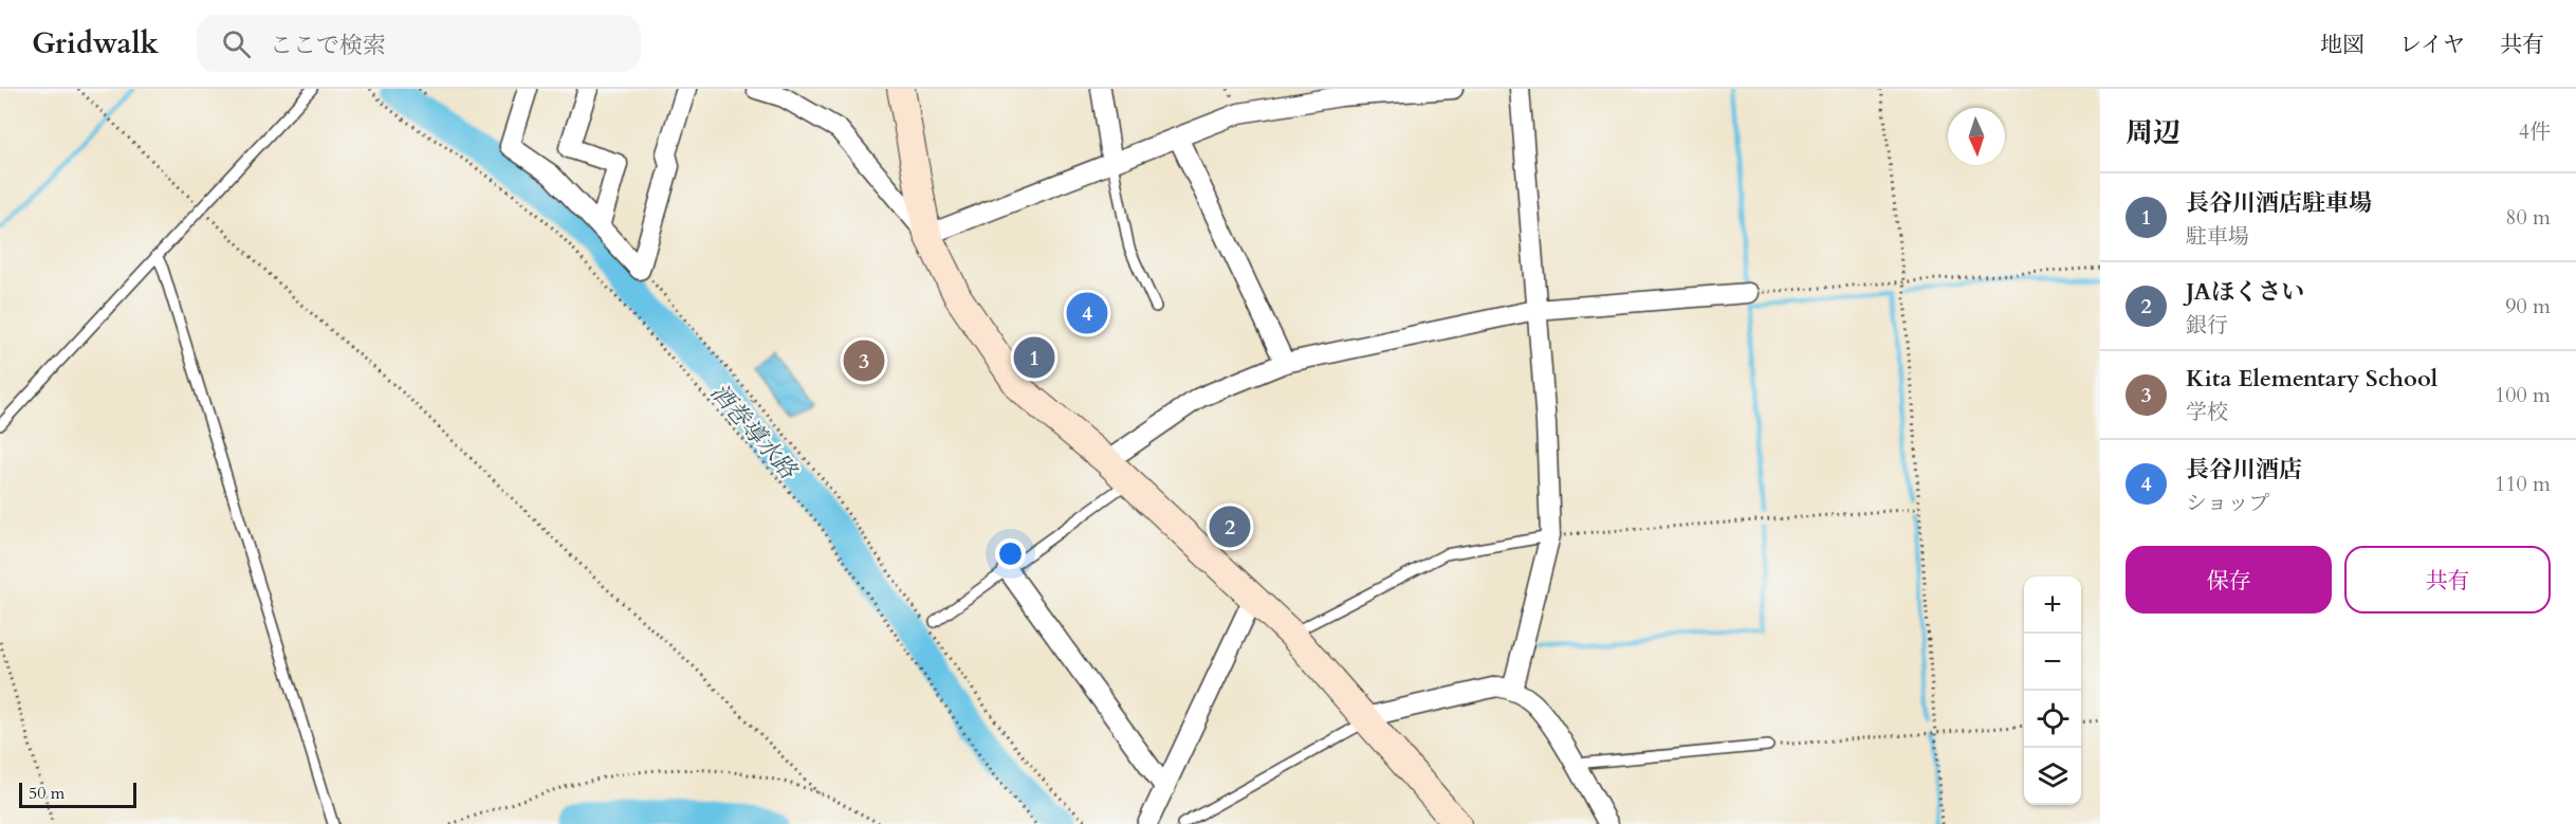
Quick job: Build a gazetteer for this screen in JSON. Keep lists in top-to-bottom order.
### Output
{
  "water": ["酒巻導水路"],
  "scale_bar": "50 m",
  "north": "bottom",
  "page": {
    "header": "Gridwalk",
    "search": "ここで検索",
    "nav": ["地図", "レイヤ", "共有"],
    "heading": ["周辺", "4件"],
    "list": [
      {
        "mark": "1",
        "name": "長谷川酒店駐車場",
        "note": "駐車場",
        "value": "80 m"
      },
      {
        "mark": "2",
        "name": "JAほくさい",
        "note": "銀行",
        "value": "90 m"
      },
      {
        "mark": "3",
        "name": "Kita Elementary School",
        "note": "学校",
        "value": "100 m"
      },
      {
        "mark": "4",
        "name": "長谷川酒店",
        "note": "ショップ",
        "value": "110 m"
      }
    ],
    "pins": [
      "4",
      "1",
      "3",
      "2"
    ],
    "buttons": ["保存", "共有"],
    "map_buttons": ["+", "−"],
    "scale": "50 m"
  }
}
